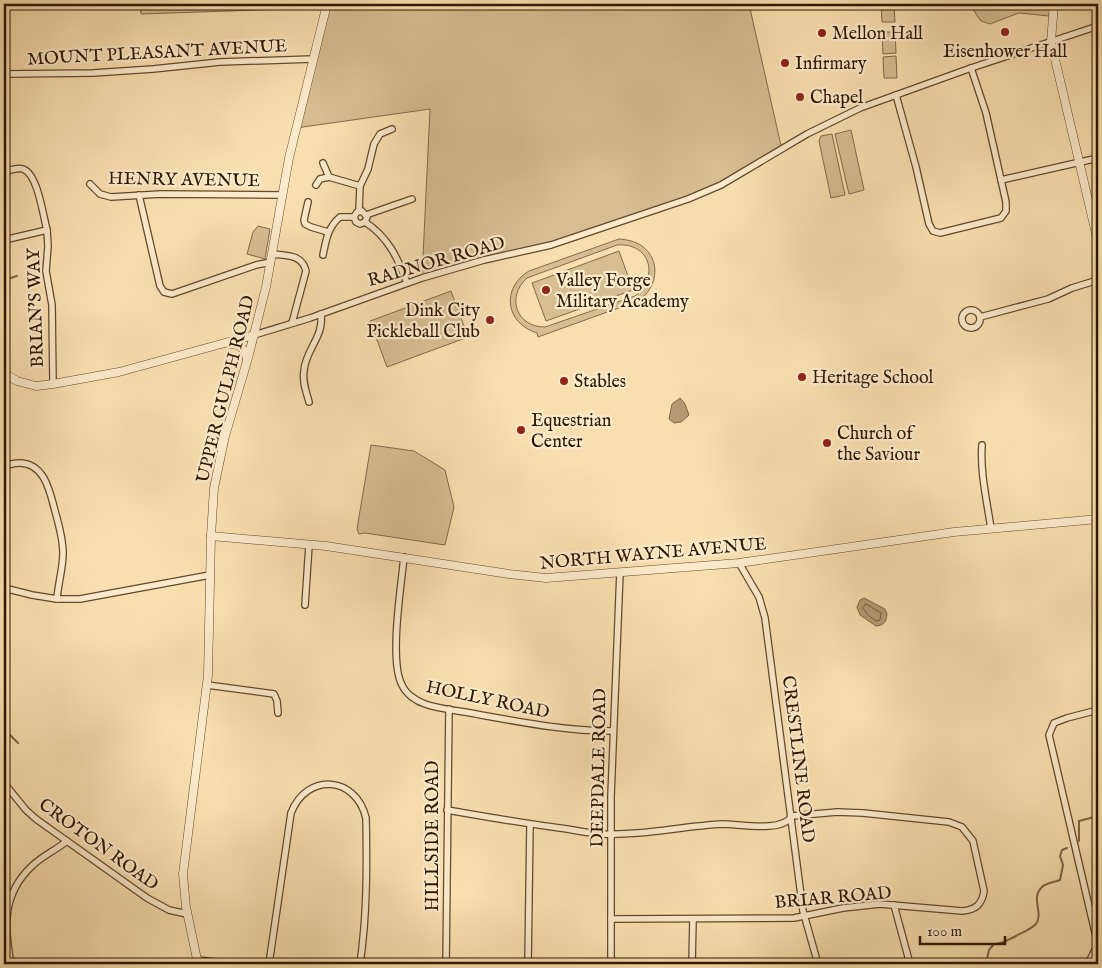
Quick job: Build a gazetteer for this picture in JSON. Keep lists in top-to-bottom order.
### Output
{
  "streets": {
    "street": [
      "MOUNT PLEASANT AVENUE",
      "HENRY AVENUE",
      "RADNOR ROAD",
      "BRIAN'S WAY",
      "UPPER GULPH ROAD",
      "NORTH WAYNE AVENUE",
      "HOLLY ROAD",
      "CRESTLINE ROAD",
      "DEEPDALE ROAD",
      "HILLSIDE ROAD",
      "CROTON ROAD",
      "BRIAR ROAD"
    ]
  },
  "crossings": [
    ["MOUNT PLEASANT AVENUE", "UPPER GULPH ROAD"],
    ["HENRY AVENUE", "UPPER GULPH ROAD"],
    ["RADNOR ROAD", "BRIAN'S WAY"],
    ["RADNOR ROAD", "UPPER GULPH ROAD"],
    ["UPPER GULPH ROAD", "NORTH WAYNE AVENUE"],
    ["UPPER GULPH ROAD", "CROTON ROAD"],
    ["NORTH WAYNE AVENUE", "HOLLY ROAD"],
    ["NORTH WAYNE AVENUE", "CRESTLINE ROAD"],
    ["NORTH WAYNE AVENUE", "DEEPDALE ROAD"],
    ["HOLLY ROAD", "DEEPDALE ROAD"],
    ["HOLLY ROAD", "HILLSIDE ROAD"],
    ["CRESTLINE ROAD", "BRIAR ROAD"],
    ["DEEPDALE ROAD", "BRIAR ROAD"]
  ],
  "places": [
    "Eisenhower Hall",
    "Mellon Hall",
    "Infirmary",
    "Chapel",
    "Valley Forge Military Academy",
    "Dink City Pickleball Club",
    "Heritage School",
    "Stables",
    "Equestrian Center",
    "Church of the Saviour"
  ],
  "scale_bar": "100 m"
}
